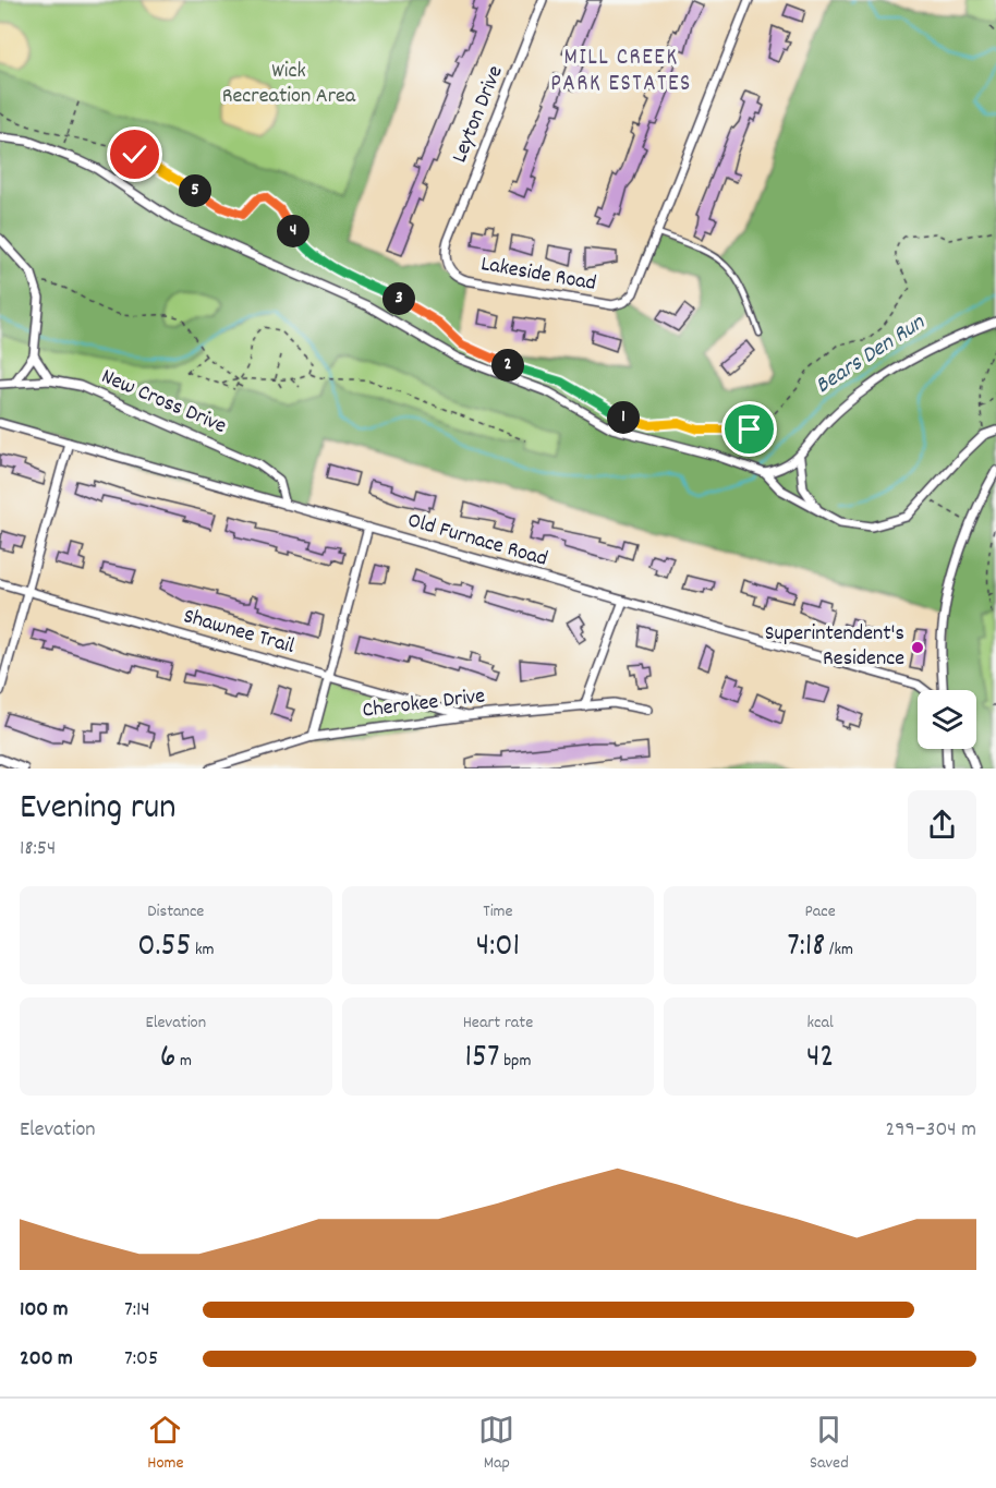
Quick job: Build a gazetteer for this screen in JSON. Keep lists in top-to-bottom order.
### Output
{
  "streets": {
    "street": [
      "Leyton Drive",
      "Lakeside Road",
      "New Cross Drive",
      "Old Furnace Road",
      "Shawnee Trail",
      "Cherokee Drive"
    ]
  },
  "crossings": [
    ["Leyton Drive", "Lakeside Road"],
    ["New Cross Drive", "Old Furnace Road"],
    ["Shawnee Trail", "Cherokee Drive"]
  ],
  "districts": ["MILL CREEK PARK ESTATES"],
  "water": ["Bears Den Run"],
  "parks": ["Wick Recreation Area"],
  "places": ["Superintendent's Residence"],
  "page": {
    "pins": [
      "5",
      "4",
      "3",
      "2",
      "1"
    ],
    "heading": ["Evening run", "18:54"],
    "stats": [
      ["Distance", "0.55 km"],
      ["Time", "4:01"],
      ["Pace", "7:18 /km"],
      ["Elevation", "6 m"],
      ["Heart rate", "157 bpm"],
      ["kcal", "42"]
    ],
    "chart": ["Elevation", "299–304 m"],
    "list": [
      {
        "name": "100 m",
        "note": "7:14"
      },
      {
        "name": "200 m",
        "note": "7:05"
      }
    ],
    "tabs": ["Home", "Map", "Saved"]
  }
}
